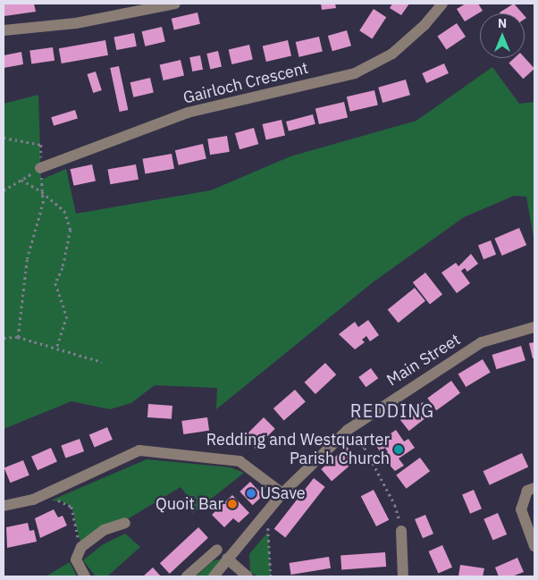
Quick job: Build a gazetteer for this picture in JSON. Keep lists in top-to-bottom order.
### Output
{
  "streets": {
    "street": ["Gairloch Crescent", "Main Street"]
  },
  "districts": ["REDDING"],
  "places": ["Redding and Westquarter Parish Church", "USave", "Quoit Bar"],
  "north": "top"
}
